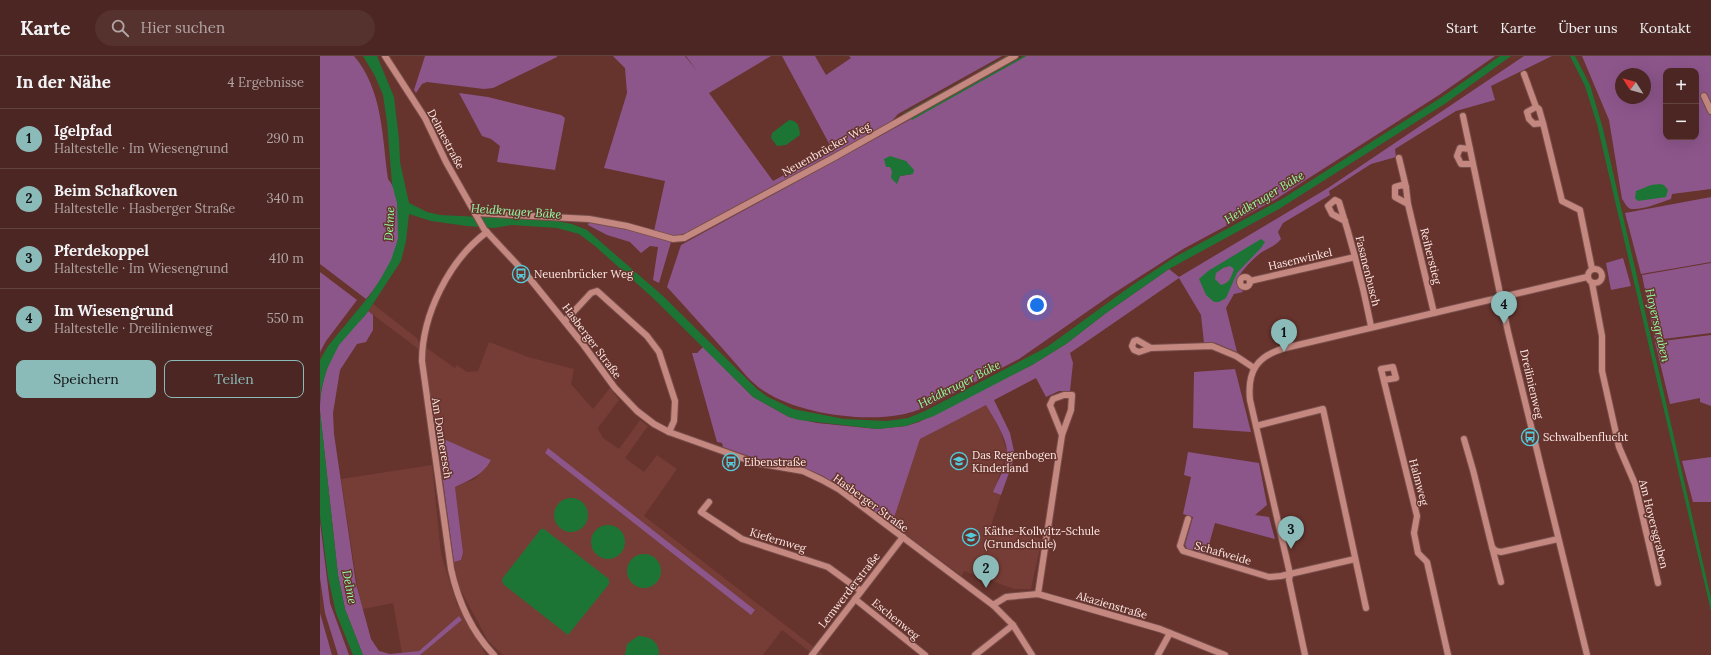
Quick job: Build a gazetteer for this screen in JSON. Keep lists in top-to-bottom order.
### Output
{
  "streets": {
    "street": [
      "Delmestraße",
      "Neuenbrücker Weg",
      "Reiherstieg",
      "Hasenwinkel",
      "Fasanenbusch",
      "Hasberger Straße",
      "Dreilinienweg",
      "Am Donneresch",
      "Halmweg",
      "Am Hoyersgraben",
      "Kiefernweg",
      "Schafweide",
      "Lemwerderstraße",
      "Akazienstraße",
      "Eschenweg"
    ]
  },
  "crossings": [
    ["Delmestraße", "Neuenbrücker Weg"],
    ["Delmestraße", "Hasberger Straße"],
    ["Delmestraße", "Am Donneresch"],
    ["Hasenwinkel", "Fasanenbusch"],
    ["Hasberger Straße", "Am Donneresch"],
    ["Hasberger Straße", "Lemwerderstraße"],
    ["Hasberger Straße", "Akazienstraße"],
    ["Kiefernweg", "Lemwerderstraße"],
    ["Lemwerderstraße", "Eschenweg"]
  ],
  "water": ["Heidkruger Bäke", "Delme", "Hoyersgraben"],
  "places": {
    "bus stop": ["Neuenbrücker Weg", "Schwalbenflucht", "Eibenstraße"],
    "school or university": ["Das Regenbogen Kinderland", "Käthe-Kollwitz-Schule (Grundschule)"]
  },
  "north": "top left",
  "page": {
    "header": "Karte",
    "search": "Hier suchen",
    "nav": [
      "Start",
      "Karte",
      "Über uns",
      "Kontakt"
    ],
    "heading": ["In der Nähe", "4 Ergebnisse"],
    "map_buttons": ["+", "−"],
    "list": [
      {
        "mark": "1",
        "name": "Igelpfad",
        "note": "Haltestelle · Im Wiesengrund",
        "value": "290 m"
      },
      {
        "mark": "2",
        "name": "Beim Schafkoven",
        "note": "Haltestelle · Hasberger Straße",
        "value": "340 m"
      },
      {
        "mark": "3",
        "name": "Pferdekoppel",
        "note": "Haltestelle · Im Wiesengrund",
        "value": "410 m"
      },
      {
        "mark": "4",
        "name": "Im Wiesengrund",
        "note": "Haltestelle · Dreilinienweg",
        "value": "550 m"
      }
    ],
    "pins": [
      "4",
      "1",
      "3",
      "2"
    ],
    "buttons": ["Speichern", "Teilen"]
  }
}
